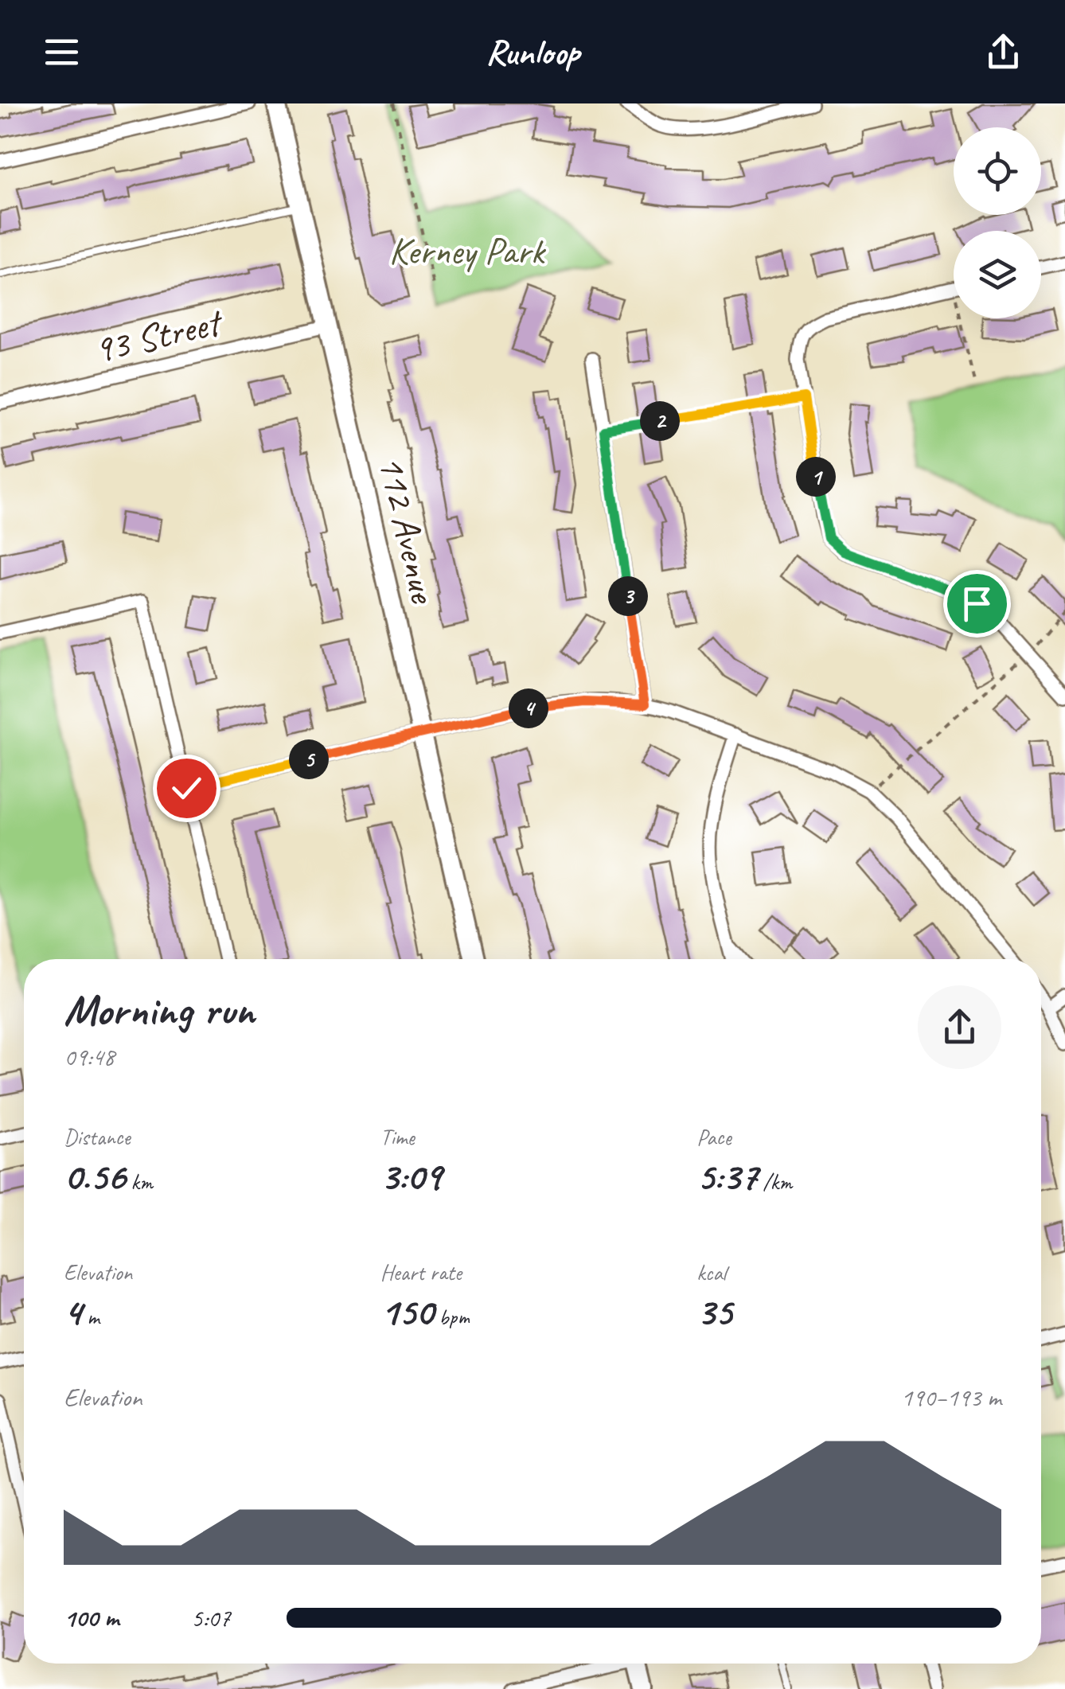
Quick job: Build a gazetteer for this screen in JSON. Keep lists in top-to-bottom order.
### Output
{
  "streets": {
    "street": ["93 Street", "112 Avenue"]
  },
  "crossings": [
    ["93 Street", "112 Avenue"]
  ],
  "parks": ["Kerney Park"],
  "page": {
    "header": "Runloop",
    "pins": [
      "2",
      "1",
      "3",
      "4",
      "5"
    ],
    "heading": ["Morning run", "09:48"],
    "stats": [
      ["Distance", "0.56 km"],
      ["Time", "3:09"],
      ["Pace", "5:37 /km"],
      ["Elevation", "4 m"],
      ["Heart rate", "150 bpm"],
      ["kcal", "35"]
    ],
    "chart": ["Elevation", "190–193 m"],
    "list": [
      {
        "name": "100 m",
        "note": "5:07"
      }
    ]
  }
}
